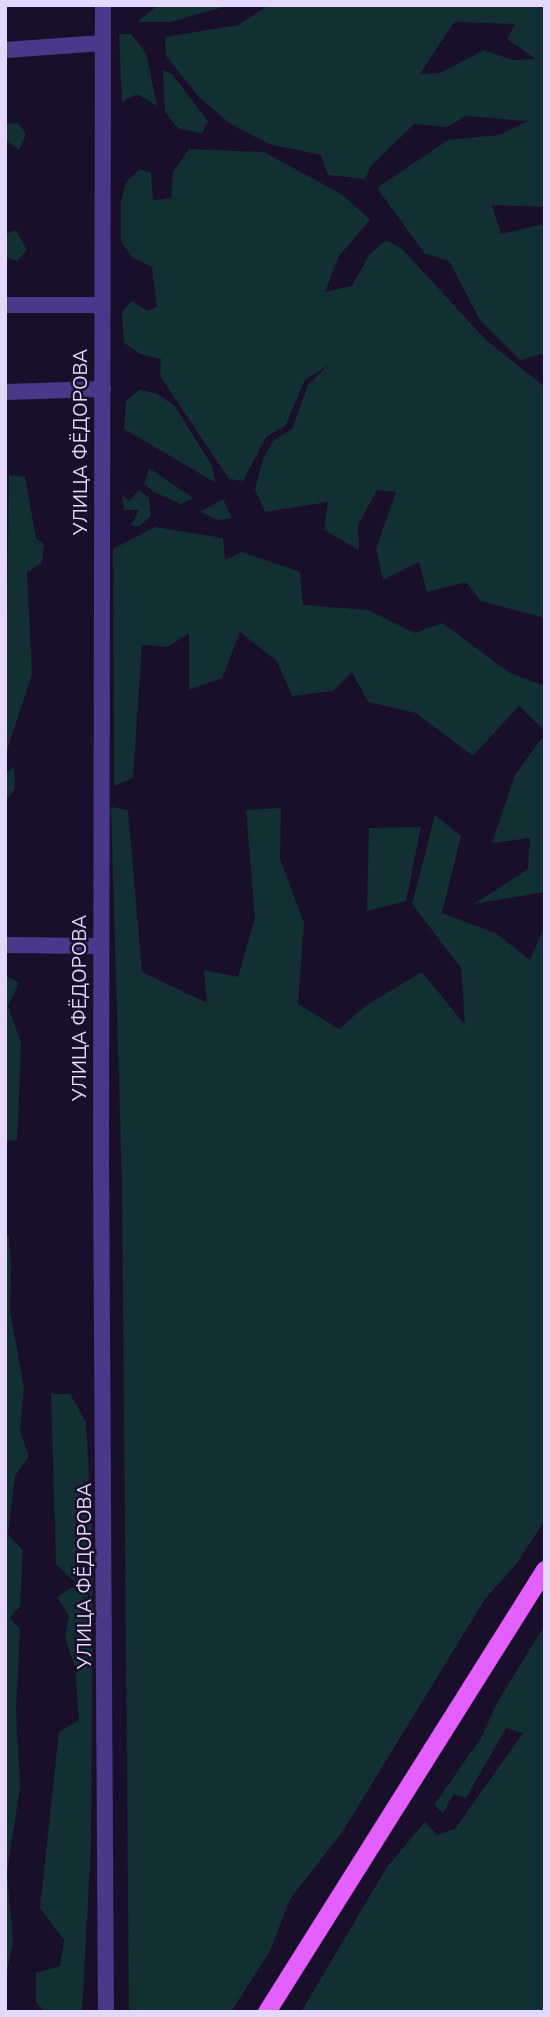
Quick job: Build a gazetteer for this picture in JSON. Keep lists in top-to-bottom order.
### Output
{
  "streets": {
    "street": ["УЛИЦА ФЁДОРОВА"]
  }
}
